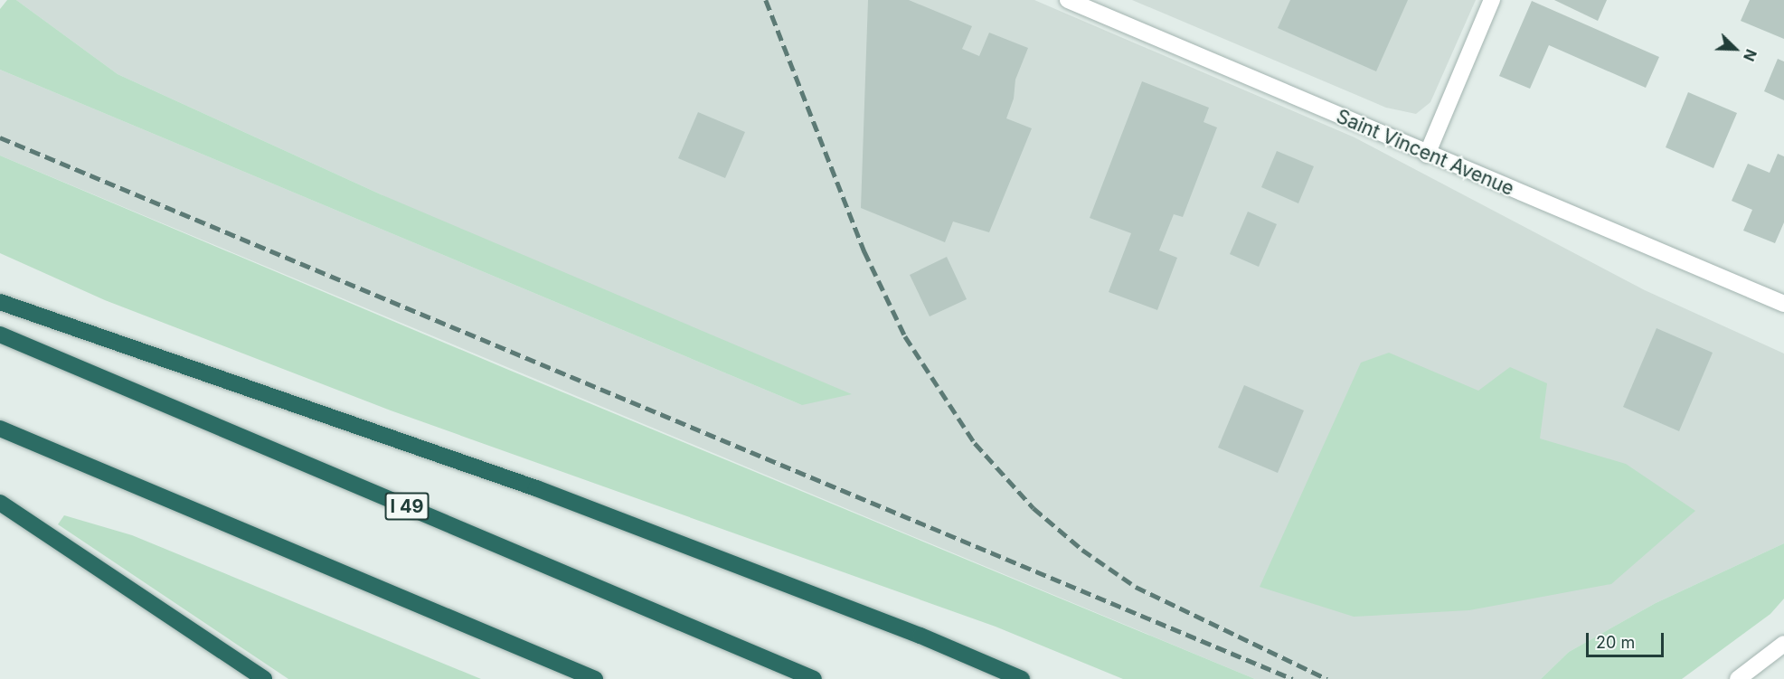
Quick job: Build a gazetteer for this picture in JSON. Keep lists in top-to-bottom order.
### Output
{
  "streets": {
    "highway": ["I 49"],
    "street": ["Saint Vincent Avenue"]
  },
  "scale_bar": "20 m",
  "north": "bottom right"
}
